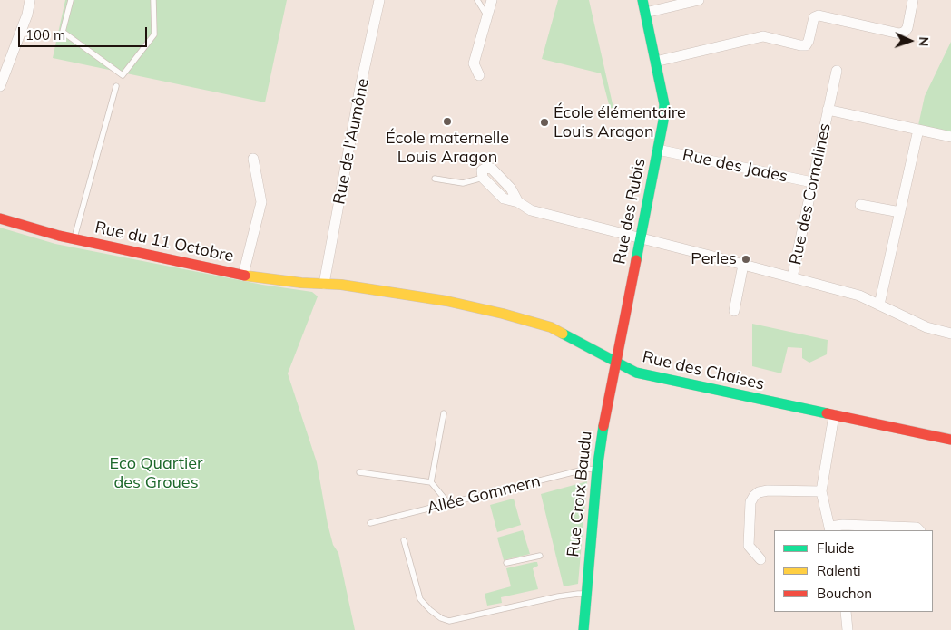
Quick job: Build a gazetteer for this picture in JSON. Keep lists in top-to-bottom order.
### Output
{
  "streets": {
    "street": [
      "Rue de l'Aumône",
      "Rue des Jades",
      "Rue des Cornalines",
      "Rue des Rubis",
      "Rue du 11 Octobre",
      "Rue des Chaises",
      "Rue Croix Baudu"
    ],
    "lane": ["Allée Gommern"]
  },
  "crossings": [
    ["Rue de l'Aumône", "Rue du 11 Octobre"],
    ["Rue de l'Aumône", "Rue des Chaises"],
    ["Rue des Jades", "Rue des Cornalines"],
    ["Rue des Jades", "Rue des Rubis"],
    ["Rue des Rubis", "Rue des Chaises"],
    ["Rue des Rubis", "Rue Croix Baudu"],
    ["Rue du 11 Octobre", "Rue des Chaises"],
    ["Rue des Chaises", "Rue Croix Baudu"],
    ["Rue Croix Baudu", "Allée Gommern"]
  ],
  "parks": ["Eco Quartier des Groues"],
  "places": ["École maternelle Louis Aragon", "École élémentaire Louis Aragon", "Perles"],
  "legend": ["Fluide", "Ralenti", "Bouchon"],
  "scale_bar": "100 m",
  "north": "right"
}
